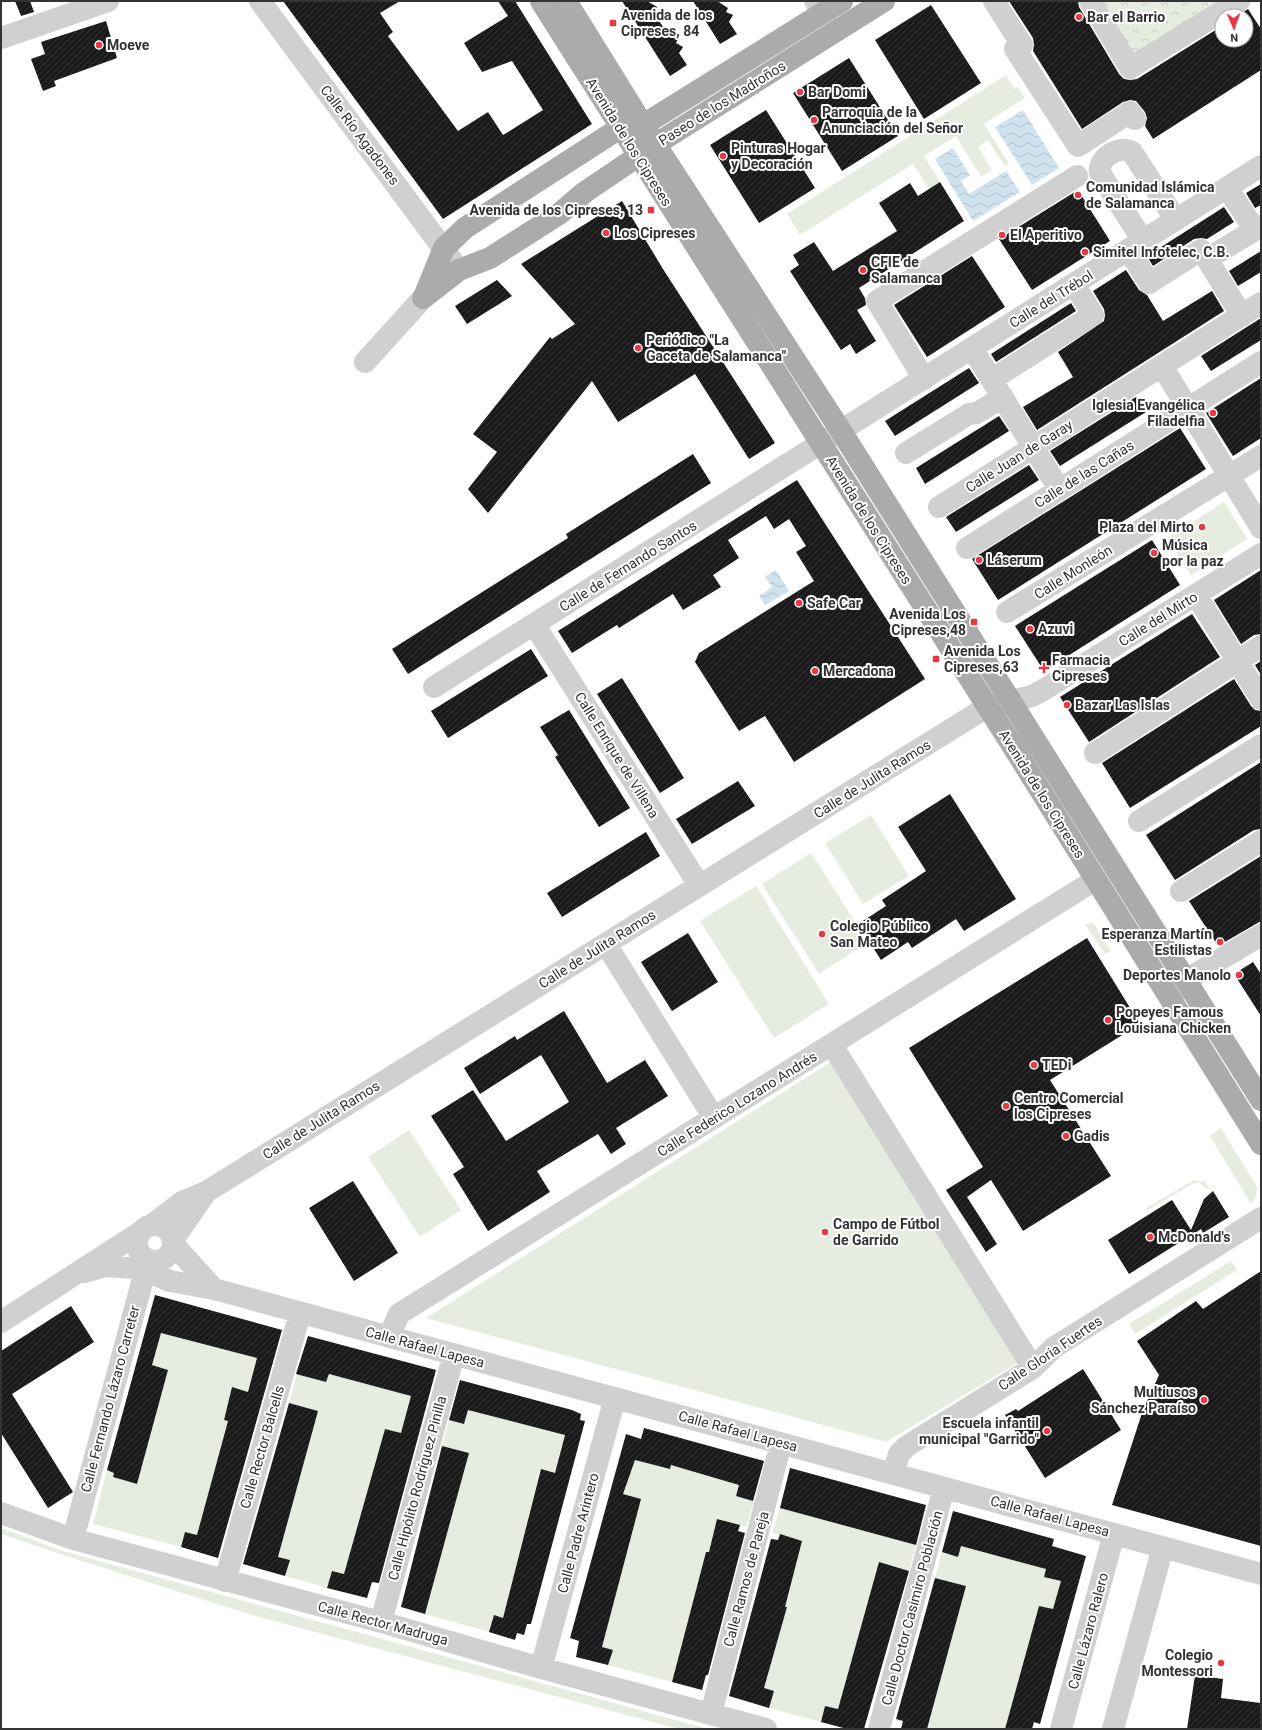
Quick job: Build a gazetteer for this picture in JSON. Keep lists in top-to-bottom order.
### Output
{
  "streets": {
    "main road": ["Paseo de los Madroños", "Avenida de los Cipreses"],
    "street": [
      "Calle Río Agadones",
      "Calle del Trébol",
      "Calle Juan de Garay",
      "Calle de las Cañas",
      "Calle de Fernando Santos",
      "Calle Monleón",
      "Calle del Mirto",
      "Calle Enrique de Villena",
      "Calle de Julita Ramos",
      "Calle Federico Lozano Andrés",
      "Calle Rafael Lapesa",
      "Calle Gloria Fuertes",
      "Calle Fernando Lázaro Carreter",
      "Calle Rector Balcells",
      "Calle Hipólito Rodríguez Pinilla",
      "Calle Padre Arintero",
      "Calle Ramos de Pareja",
      "Calle Doctor Casimiro Población",
      "Calle Rector Madruga",
      "Calle Lázaro Ralero"
    ]
  },
  "crossings": [
    ["Paseo de los Madroños", "Calle Río Agadones"],
    ["Paseo de los Madroños", "Avenida de los Cipreses"],
    ["Avenida de los Cipreses", "Calle del Trébol"],
    ["Avenida de los Cipreses", "Calle de Fernando Santos"],
    ["Avenida de los Cipreses", "Calle del Mirto"],
    ["Avenida de los Cipreses", "Calle de Julita Ramos"],
    ["Avenida de los Cipreses", "Calle Federico Lozano Andrés"],
    ["Calle de Fernando Santos", "Calle Enrique de Villena"],
    ["Calle del Mirto", "Calle de Julita Ramos"],
    ["Calle Enrique de Villena", "Calle de Julita Ramos"],
    ["Calle de Julita Ramos", "Calle Rafael Lapesa"],
    ["Calle de Julita Ramos", "Calle Fernando Lázaro Carreter"],
    ["Calle Federico Lozano Andrés", "Calle Rafael Lapesa"],
    ["Calle Rafael Lapesa", "Calle Gloria Fuertes"],
    ["Calle Rafael Lapesa", "Calle Fernando Lázaro Carreter"],
    ["Calle Rafael Lapesa", "Calle Rector Balcells"],
    ["Calle Rafael Lapesa", "Calle Hipólito Rodríguez Pinilla"],
    ["Calle Rafael Lapesa", "Calle Padre Arintero"],
    ["Calle Rafael Lapesa", "Calle Ramos de Pareja"],
    ["Calle Rafael Lapesa", "Calle Doctor Casimiro Población"],
    ["Calle Rafael Lapesa", "Calle Lázaro Ralero"],
    ["Calle Fernando Lázaro Carreter", "Calle Rector Madruga"],
    ["Calle Rector Balcells", "Calle Rector Madruga"],
    ["Calle Hipólito Rodríguez Pinilla", "Calle Rector Madruga"],
    ["Calle Padre Arintero", "Calle Rector Madruga"],
    ["Calle Ramos de Pareja", "Calle Rector Madruga"]
  ],
  "places": {
    "other": [
      "Bar el Barrio",
      "Moeve",
      "Bar Domi",
      "Parroquia de la Anunciación del Señor",
      "Pinturas Hogar y Decoración",
      "Comunidad Islámica de Salamanca",
      "Los Cipreses",
      "El Aperitivo",
      "Simitel Infotelec, C.B.",
      "CFIE de Salamanca",
      "Periódico \"La Gaceta de Salamanca\"",
      "Iglesia Evangélica Filadelfia",
      "Plaza del Mirto",
      "Música por la paz",
      "Láserum",
      "Safe Car",
      "Azuvi",
      "Mercadona",
      "Bazar Las Islas",
      "Colegio Público San Mateo",
      "Esperanza Martín Estilistas",
      "Deportes Manolo",
      "Popeyes Famous Louisiana Chicken",
      "TEDi",
      "Centro Comercial los Cipreses",
      "Gadis",
      "Campo de Fútbol de Garrido",
      "McDonald's",
      "Multiusos Sánchez Paraíso",
      "Escuela infantil municipal \"Garrido\"",
      "Colegio Montessori"
    ],
    "transit": [
      "Avenida de los Cipreses, 84",
      "Avenida de los Cipreses, 13",
      "Avenida Los Cipreses,48",
      "Avenida Los Cipreses,63"
    ],
    "health": ["Farmacia Cipreses"]
  },
  "north": "bottom"
}
